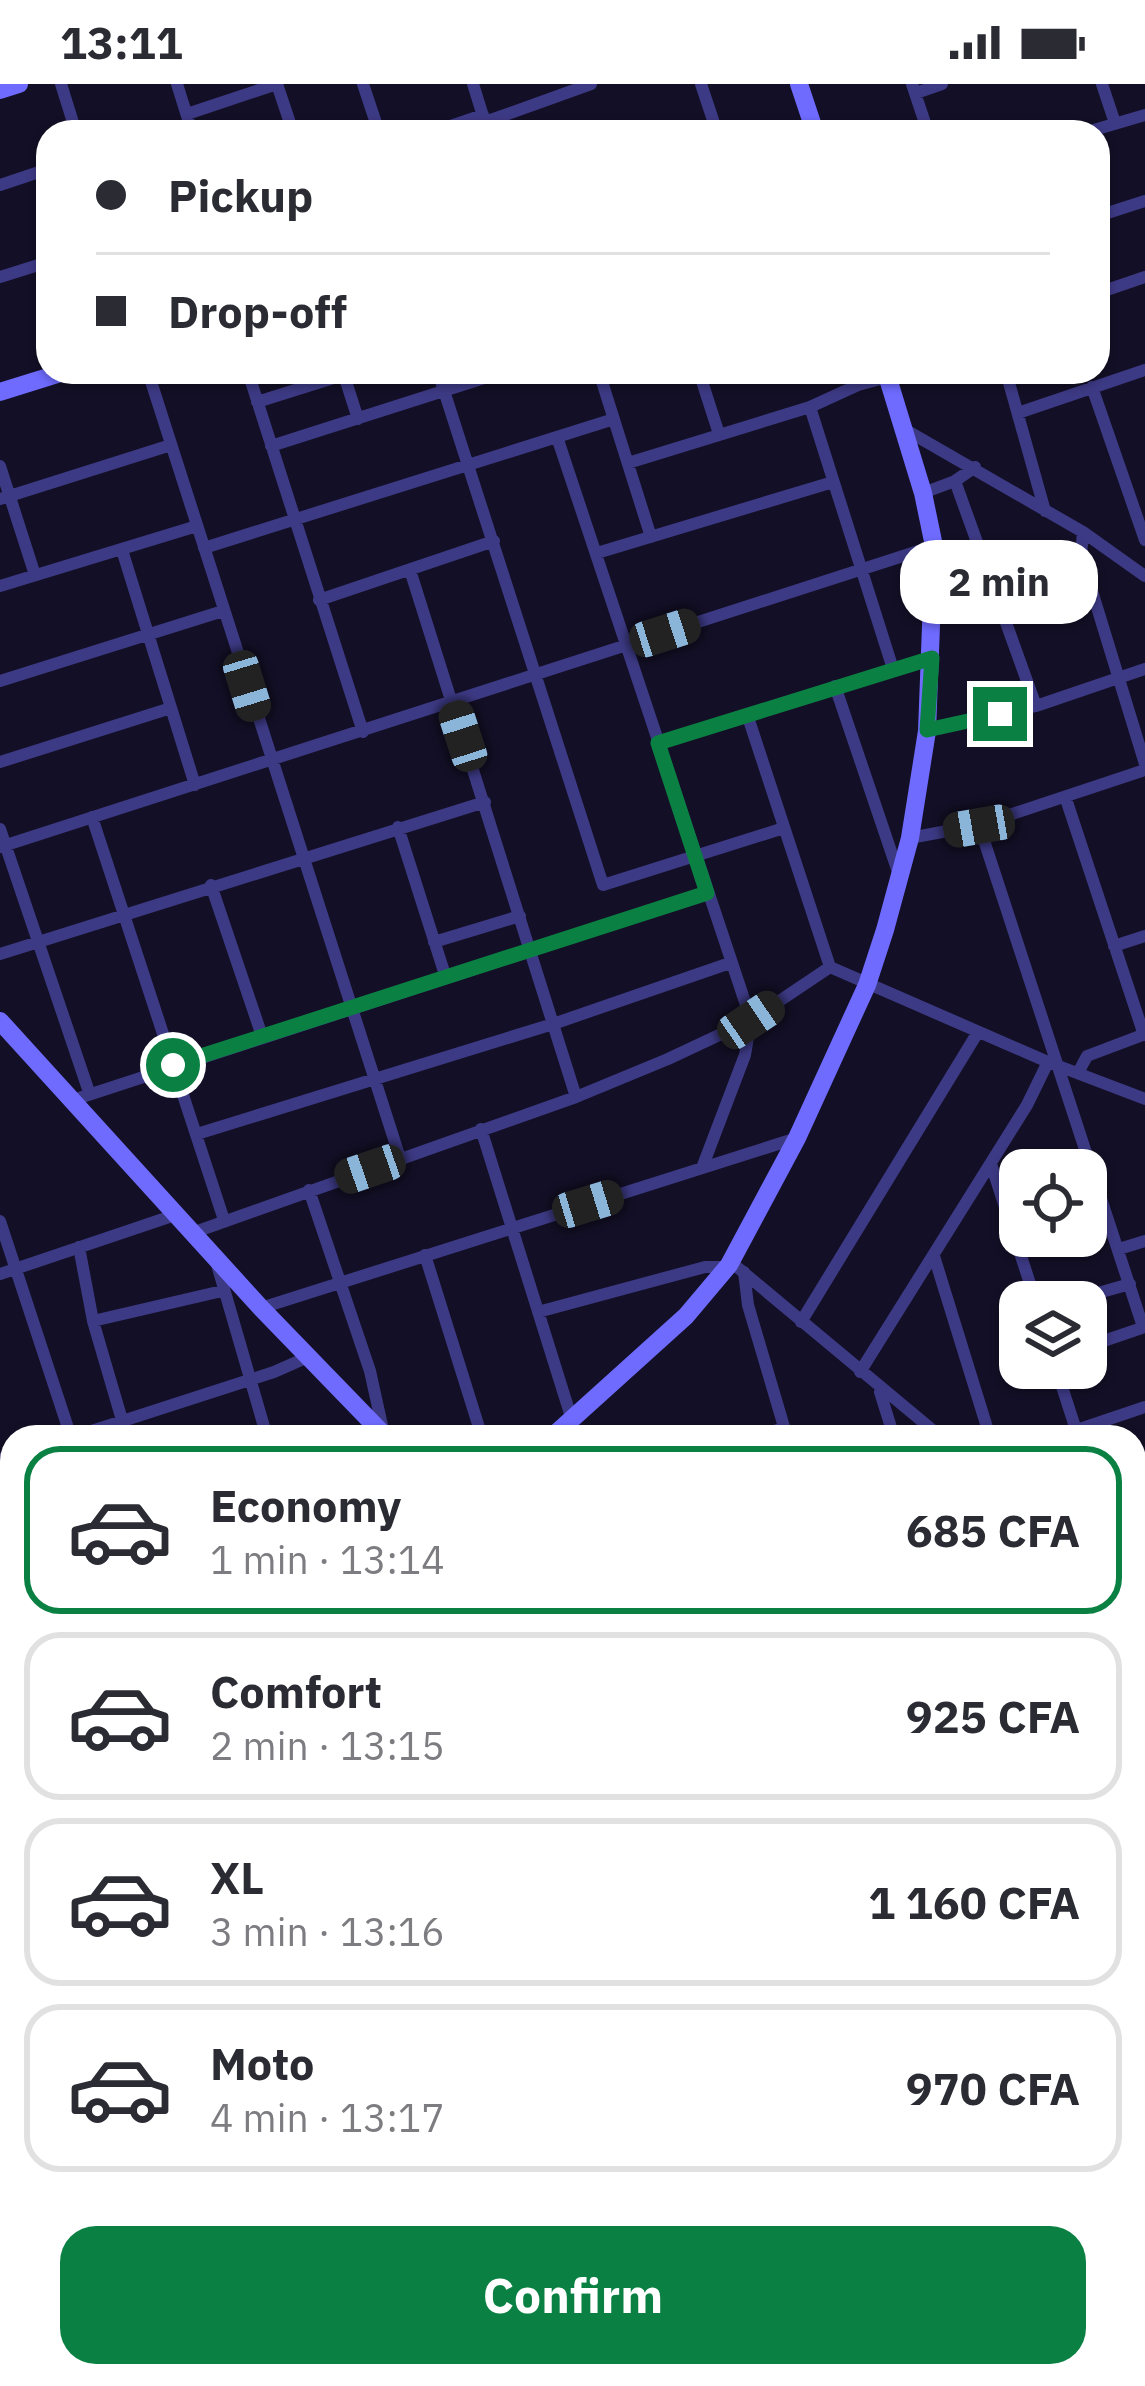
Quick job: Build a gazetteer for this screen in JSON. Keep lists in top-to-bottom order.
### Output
{
  "page": {
    "status": "13:11",
    "banner": ["Pickup", "Drop-off"],
    "bubble": "2 min",
    "list": [
      {
        "name": "Economy",
        "note": "1 min · 13:14",
        "value": "685 CFA"
      },
      {
        "name": "Comfort",
        "note": "2 min · 13:15",
        "value": "925 CFA"
      },
      {
        "name": "XL",
        "note": "3 min · 13:16",
        "value": "1 160 CFA"
      },
      {
        "name": "Moto",
        "note": "4 min · 13:17",
        "value": "970 CFA"
      }
    ],
    "buttons": "Confirm"
  }
}
